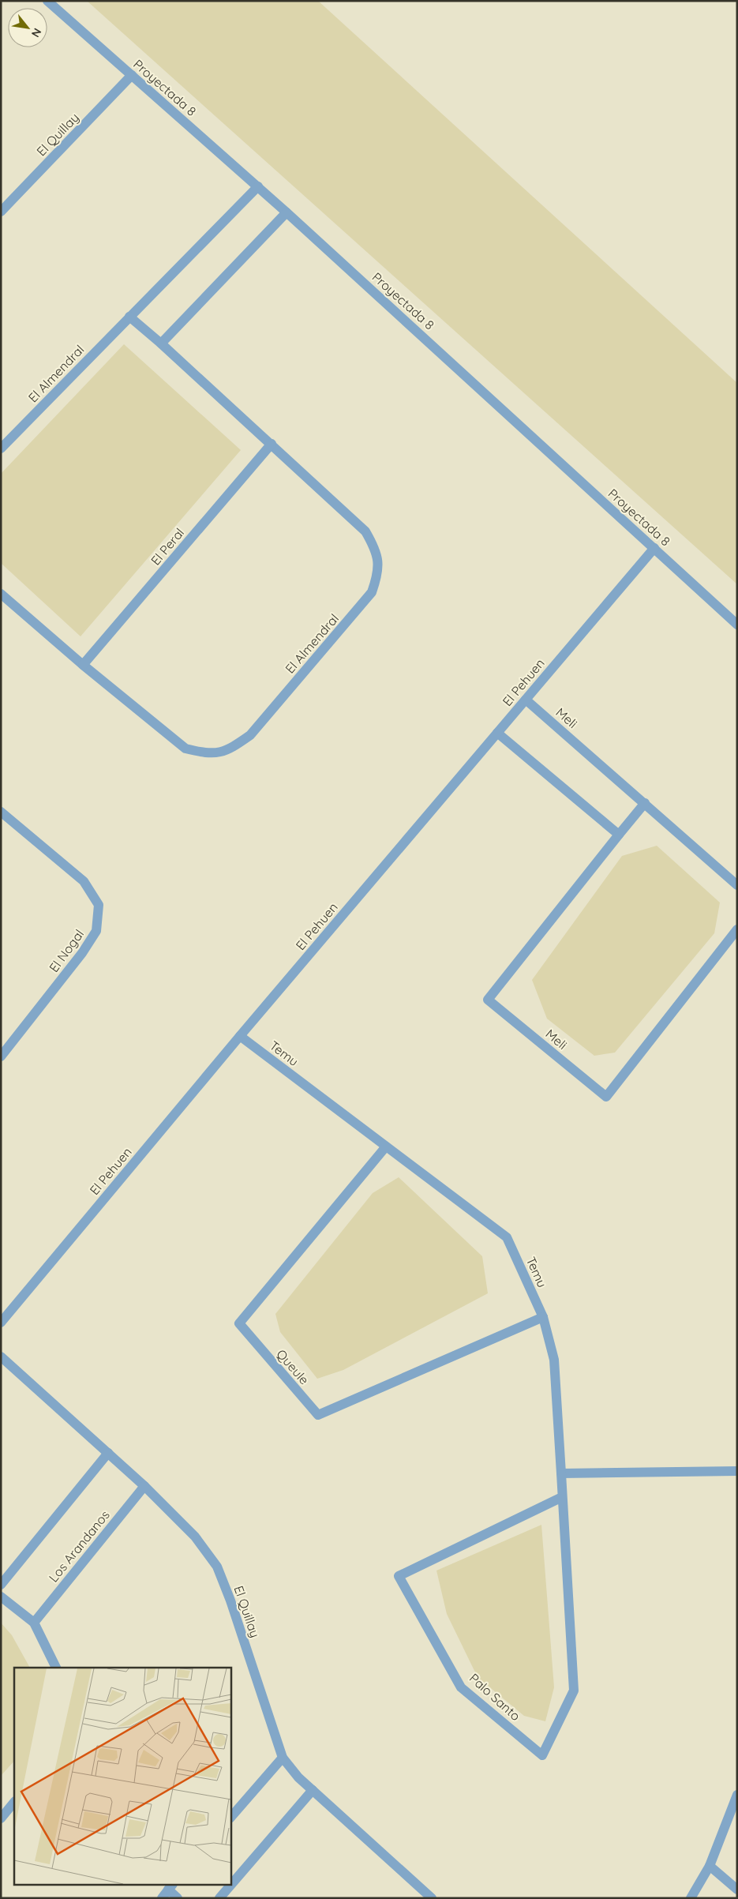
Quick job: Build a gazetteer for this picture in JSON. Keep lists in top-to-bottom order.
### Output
{
  "streets": {
    "street": [
      "Proyectada 8",
      "El Quillay",
      "El Almendral",
      "El Peral",
      "El Pehuen",
      "Meli",
      "El Nogal",
      "Temu",
      "Queule",
      "Los Arandanos",
      "Palo Santo"
    ]
  },
  "crossings": [
    ["Proyectada 8", "El Quillay"],
    ["Proyectada 8", "El Almendral"],
    ["Proyectada 8", "El Pehuen"],
    ["El Quillay", "Los Arandanos"],
    ["El Almendral", "El Peral"],
    ["El Pehuen", "Meli"],
    ["El Pehuen", "Temu"],
    ["Temu", "Queule"],
    ["Temu", "Palo Santo"]
  ],
  "north": "bottom right"
}
